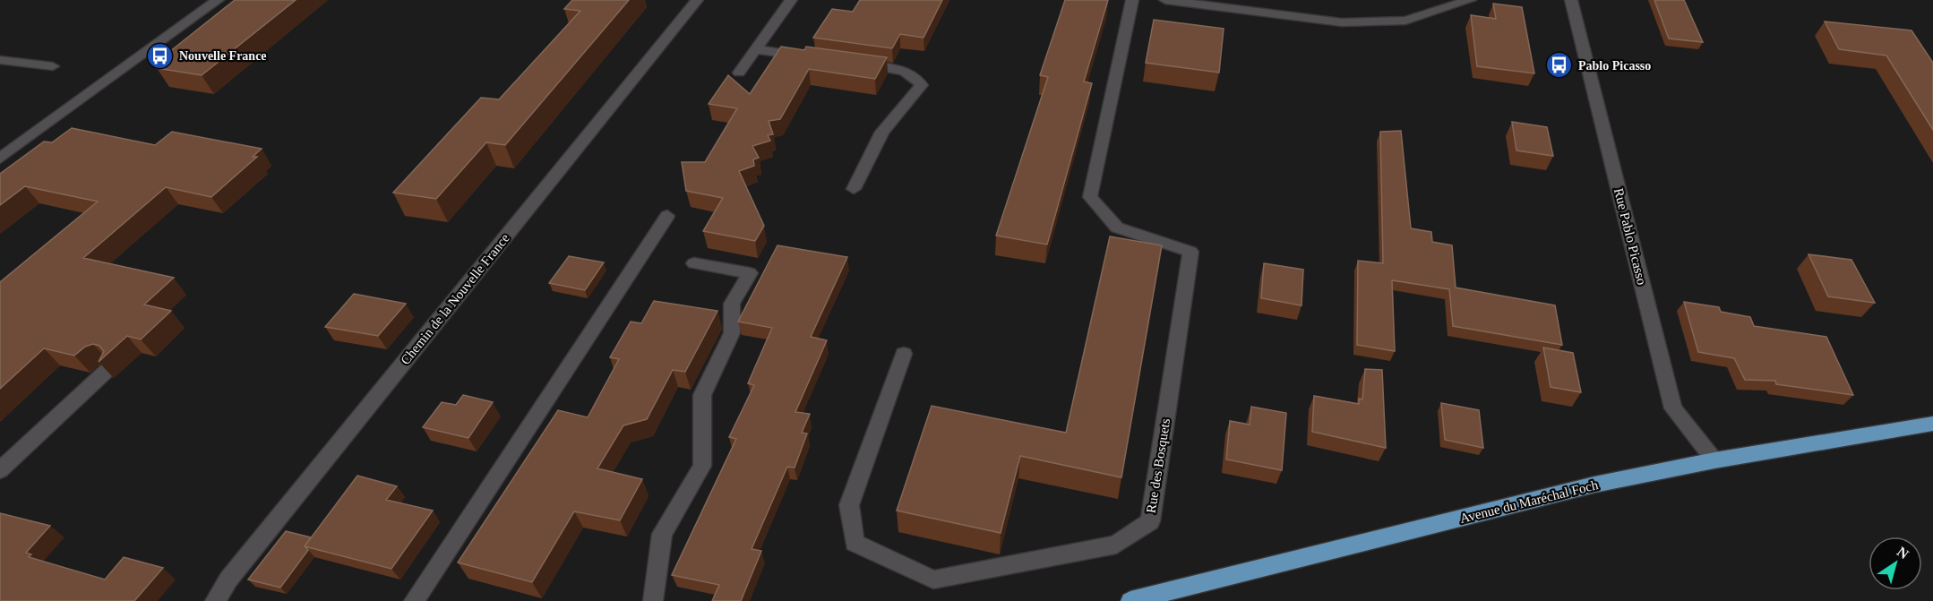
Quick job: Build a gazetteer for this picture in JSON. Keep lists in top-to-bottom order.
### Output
{
  "streets": {
    "main road": ["Avenue du Maréchal Foch"],
    "street": ["Rue Pablo Picasso", "Chemin de la Nouvelle France", "Rue des Bosquets"]
  },
  "crossings": [
    ["Rue Pablo Picasso", "Avenue du Maréchal Foch"]
  ],
  "places": {
    "bus stop": ["Nouvelle France", "Pablo Picasso"]
  },
  "north": "top right"
}
